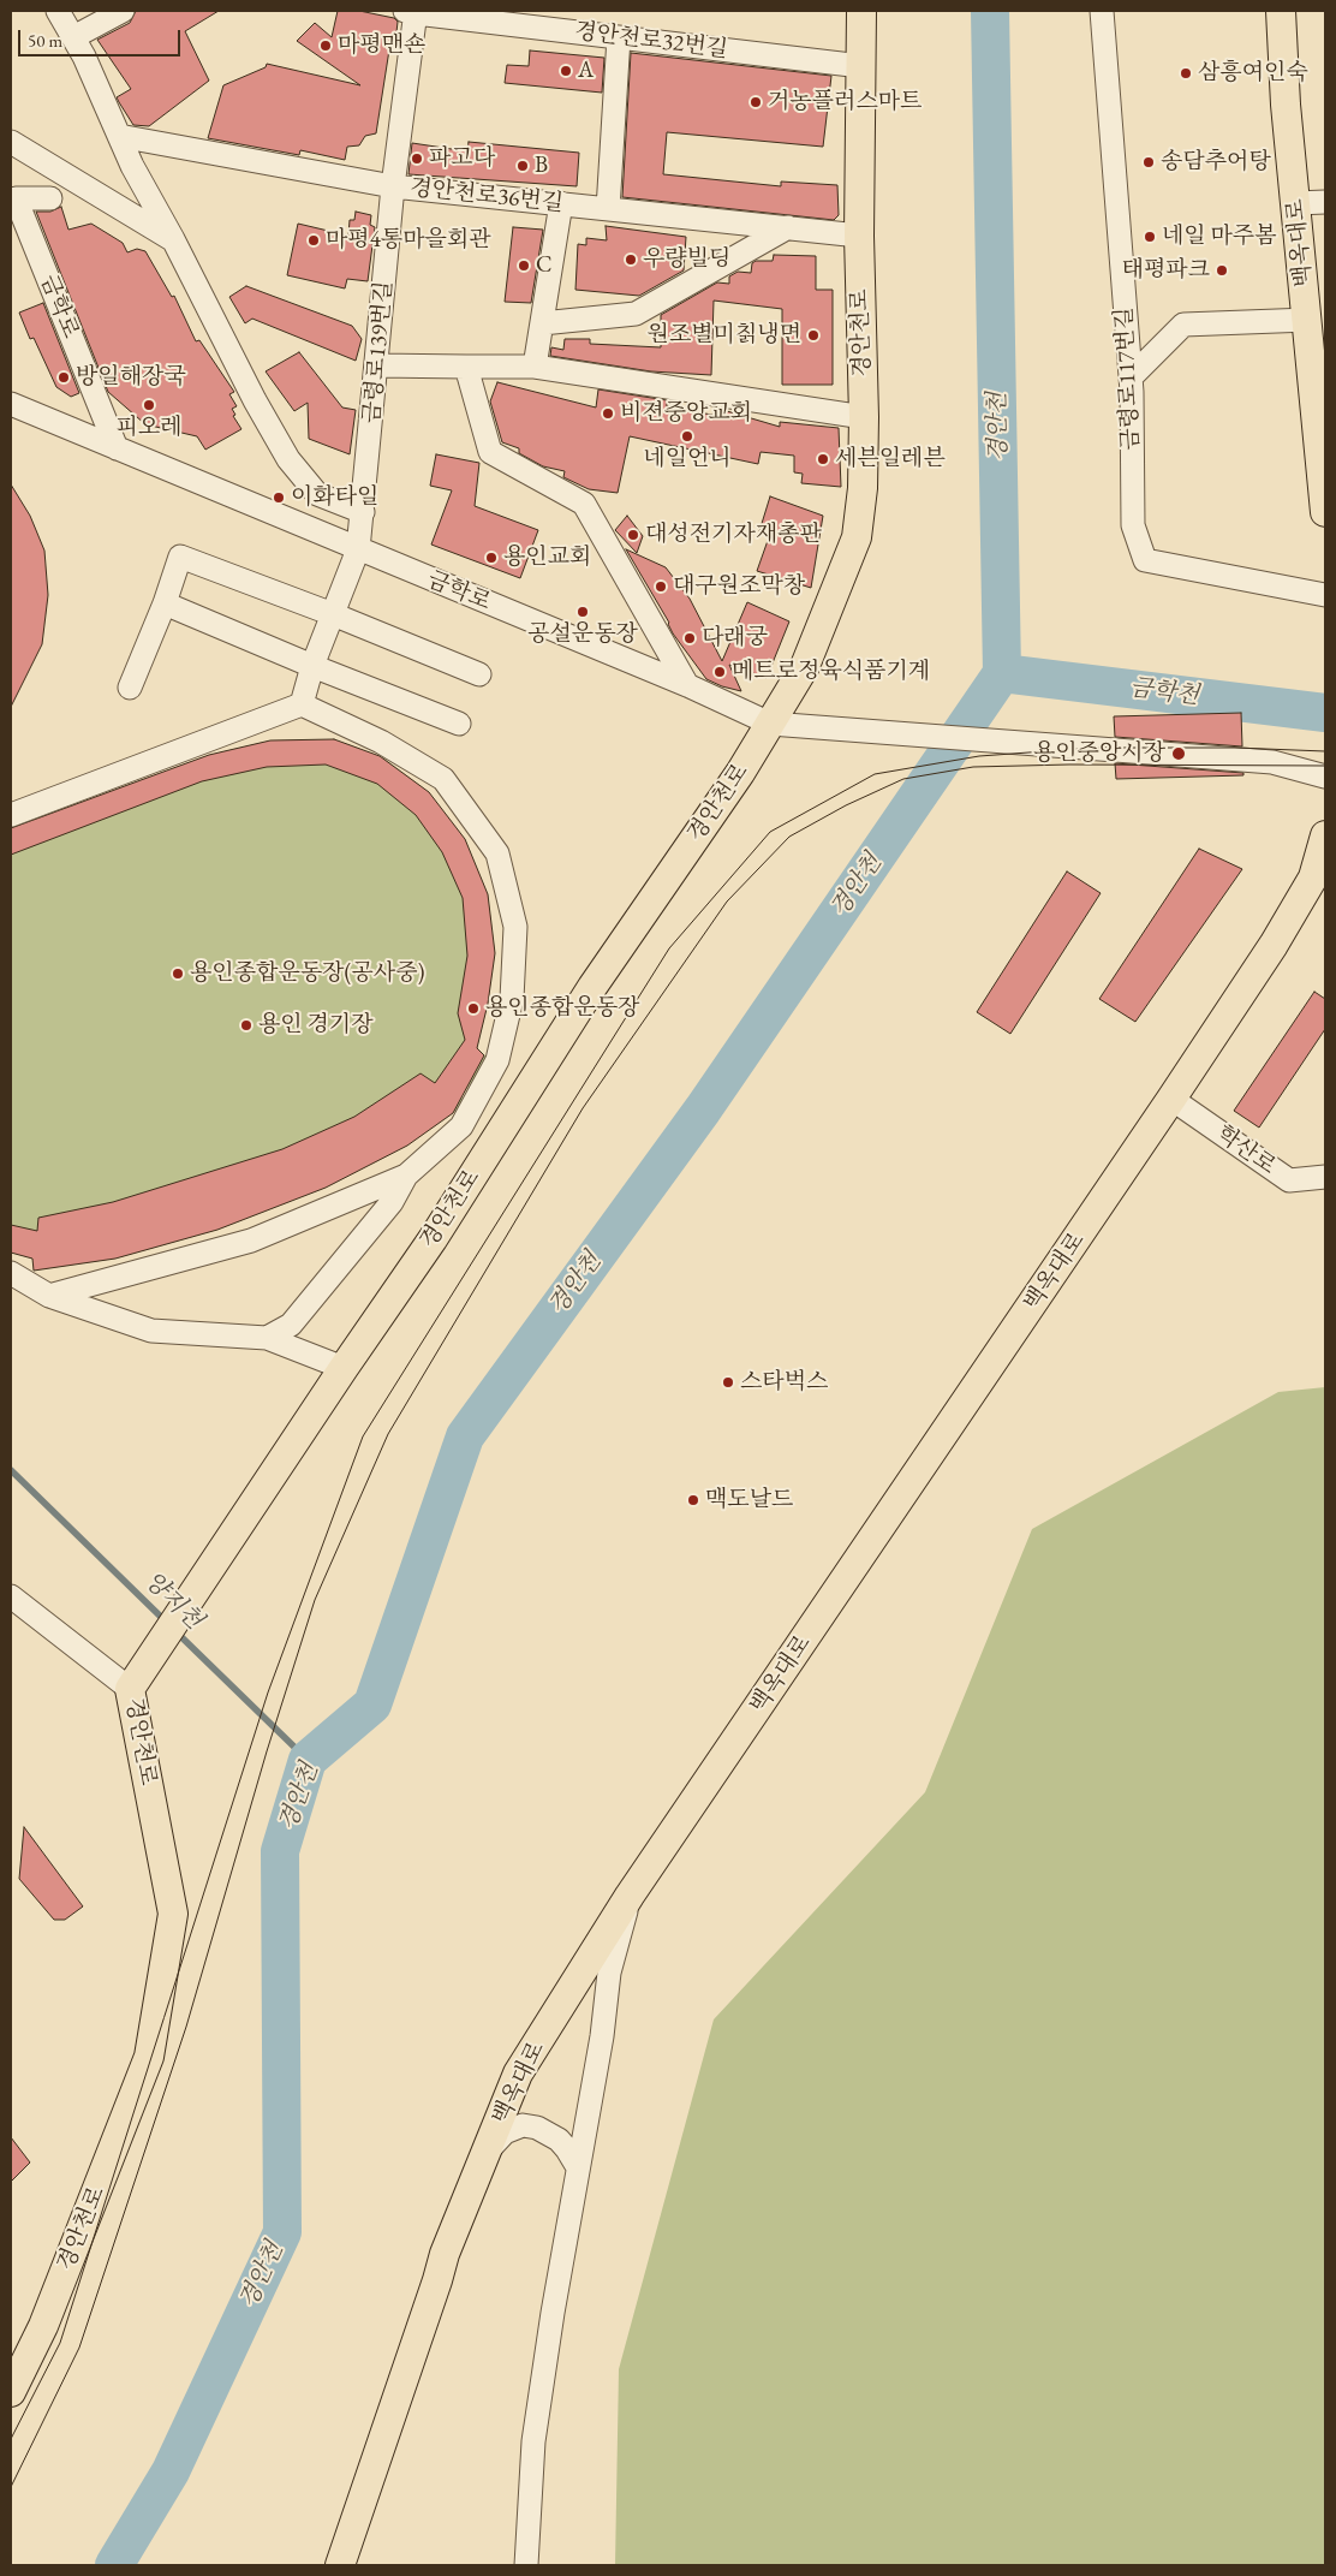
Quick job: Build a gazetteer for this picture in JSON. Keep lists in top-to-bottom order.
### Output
{
  "streets": {
    "main road": ["백옥대로", "경안천로"],
    "street": [
      "경안천로32번길",
      "경안천로36번길",
      "금학로",
      "금령로139번길",
      "금령로117번길",
      "학산로"
    ]
  },
  "crossings": [
    ["경안천로32번길", "경안천로"],
    ["경안천로32번길", "금령로139번길"],
    ["경안천로36번길", "경안천로"],
    ["경안천로36번길", "금령로139번길"],
    ["백옥대로", "학산로"],
    ["금학로", "경안천로"],
    ["금학로", "금령로139번길"]
  ],
  "water": ["경안천", "금학천", "양지천"],
  "places": [
    "마평맨숀",
    "A",
    "삼흥여인숙",
    "거농플러스마트",
    "파고다",
    "송담추어탕",
    "B",
    "네일 마주봄",
    "마평4통마을회관",
    "우량빌딩",
    "C",
    "태평파크",
    "원조별미칡냉면",
    "방일해장국",
    "피오레",
    "비젼중앙교회",
    "네일언니",
    "세븐일레븐",
    "이화타일",
    "대성전기자재총판",
    "용인교회",
    "대구원조막창",
    "공설운동장",
    "다래궁",
    "메트로정육식품기계",
    "용인중앙시장",
    "용인종합운동장(공사중)",
    "용인종합운동장",
    "용인 경기장",
    "스타벅스",
    "맥도날드"
  ],
  "scale_bar": "50 m"
}
